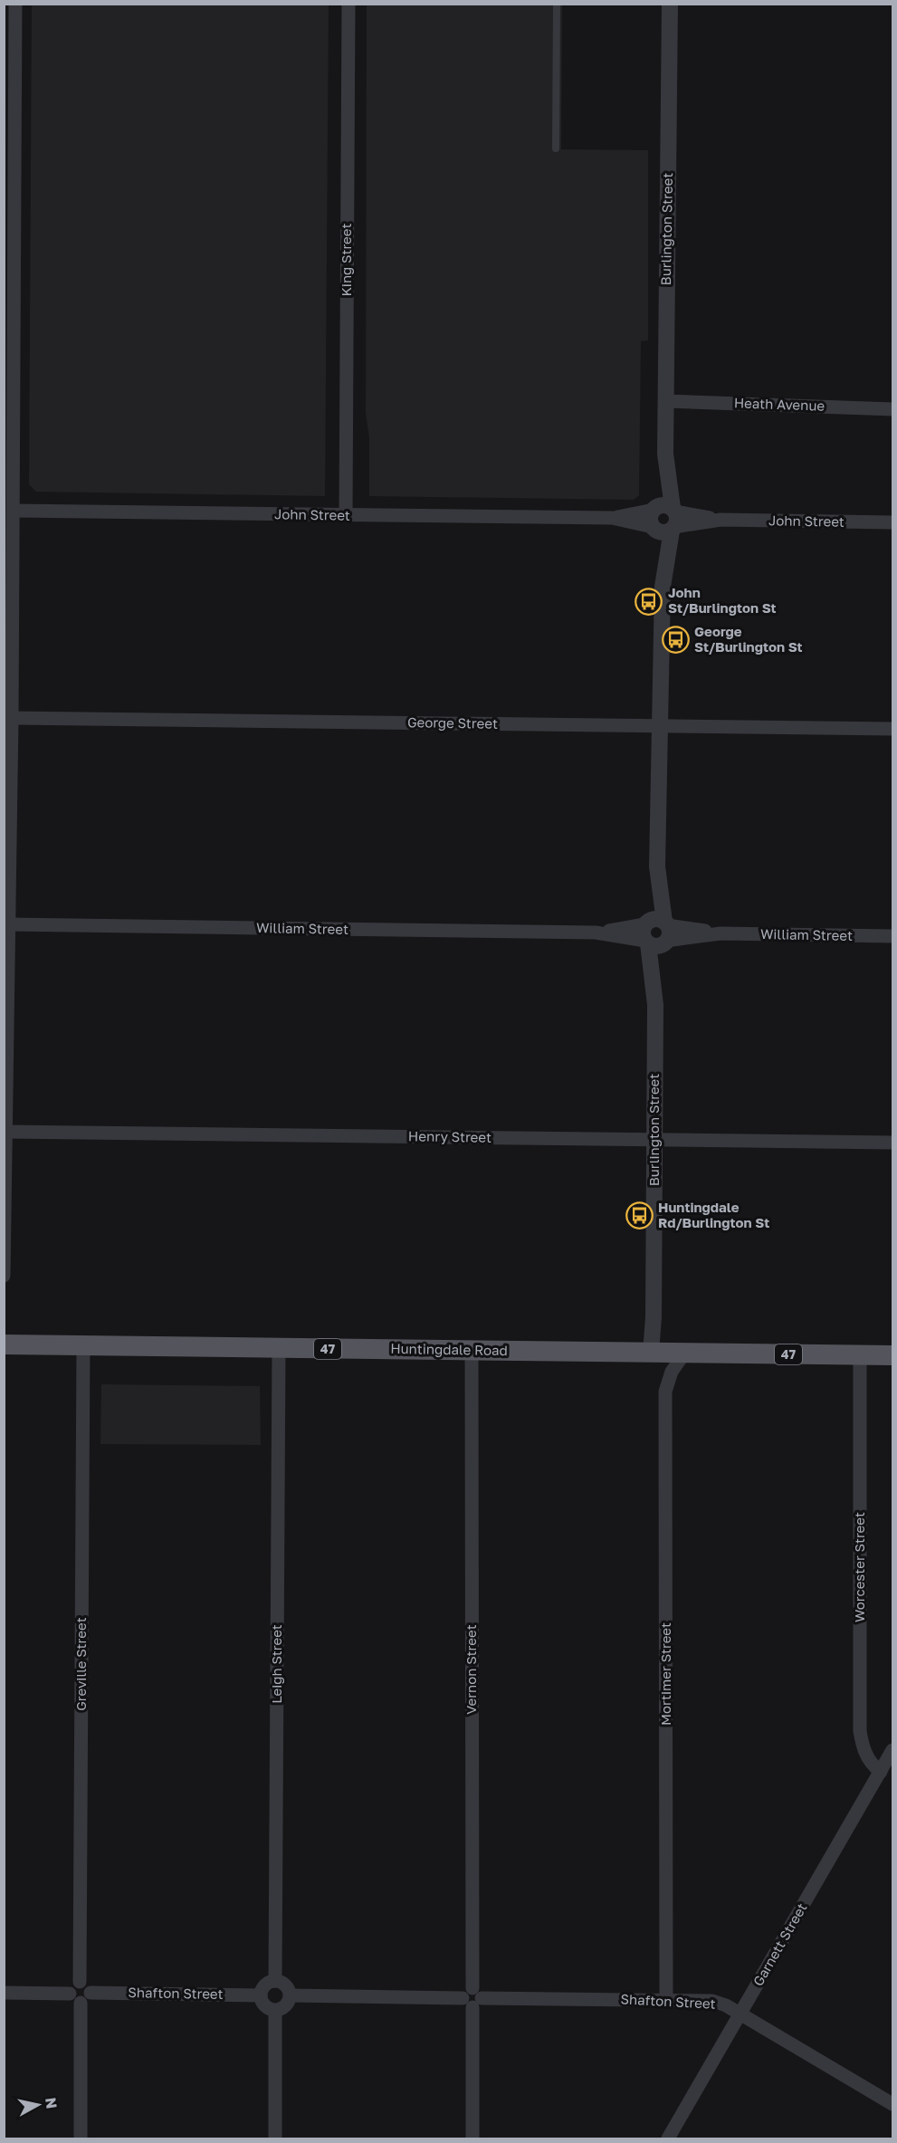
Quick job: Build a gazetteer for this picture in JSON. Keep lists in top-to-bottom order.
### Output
{
  "streets": {
    "main road": ["47", "Huntingdale Road"],
    "street": [
      "Burlington Street",
      "King Street",
      "Heath Avenue",
      "John Street",
      "George Street",
      "William Street",
      "Henry Street",
      "Worcester Street",
      "Greville Street",
      "Leigh Street",
      "Vernon Street",
      "Mortimer Street",
      "Garnett Street",
      "Shafton Street"
    ]
  },
  "crossings": [
    ["Burlington Street", "Heath Avenue"],
    ["Burlington Street", "John Street"],
    ["Burlington Street", "George Street"],
    ["Burlington Street", "William Street"],
    ["Burlington Street", "Henry Street"],
    ["Burlington Street", "Huntingdale Road"],
    ["King Street", "John Street"],
    ["Huntingdale Road", "Worcester Street"],
    ["Huntingdale Road", "Greville Street"],
    ["Huntingdale Road", "Leigh Street"],
    ["Huntingdale Road", "Vernon Street"],
    ["Huntingdale Road", "Mortimer Street"],
    ["Worcester Street", "Garnett Street"],
    ["Leigh Street", "Shafton Street"],
    ["Vernon Street", "Shafton Street"],
    ["Mortimer Street", "Shafton Street"],
    ["Garnett Street", "Shafton Street"]
  ],
  "places": {
    "bus stop": ["John St/Burlington St", "George St/Burlington St", "Huntingdale Rd/Burlington St"]
  },
  "north": "right"
}
